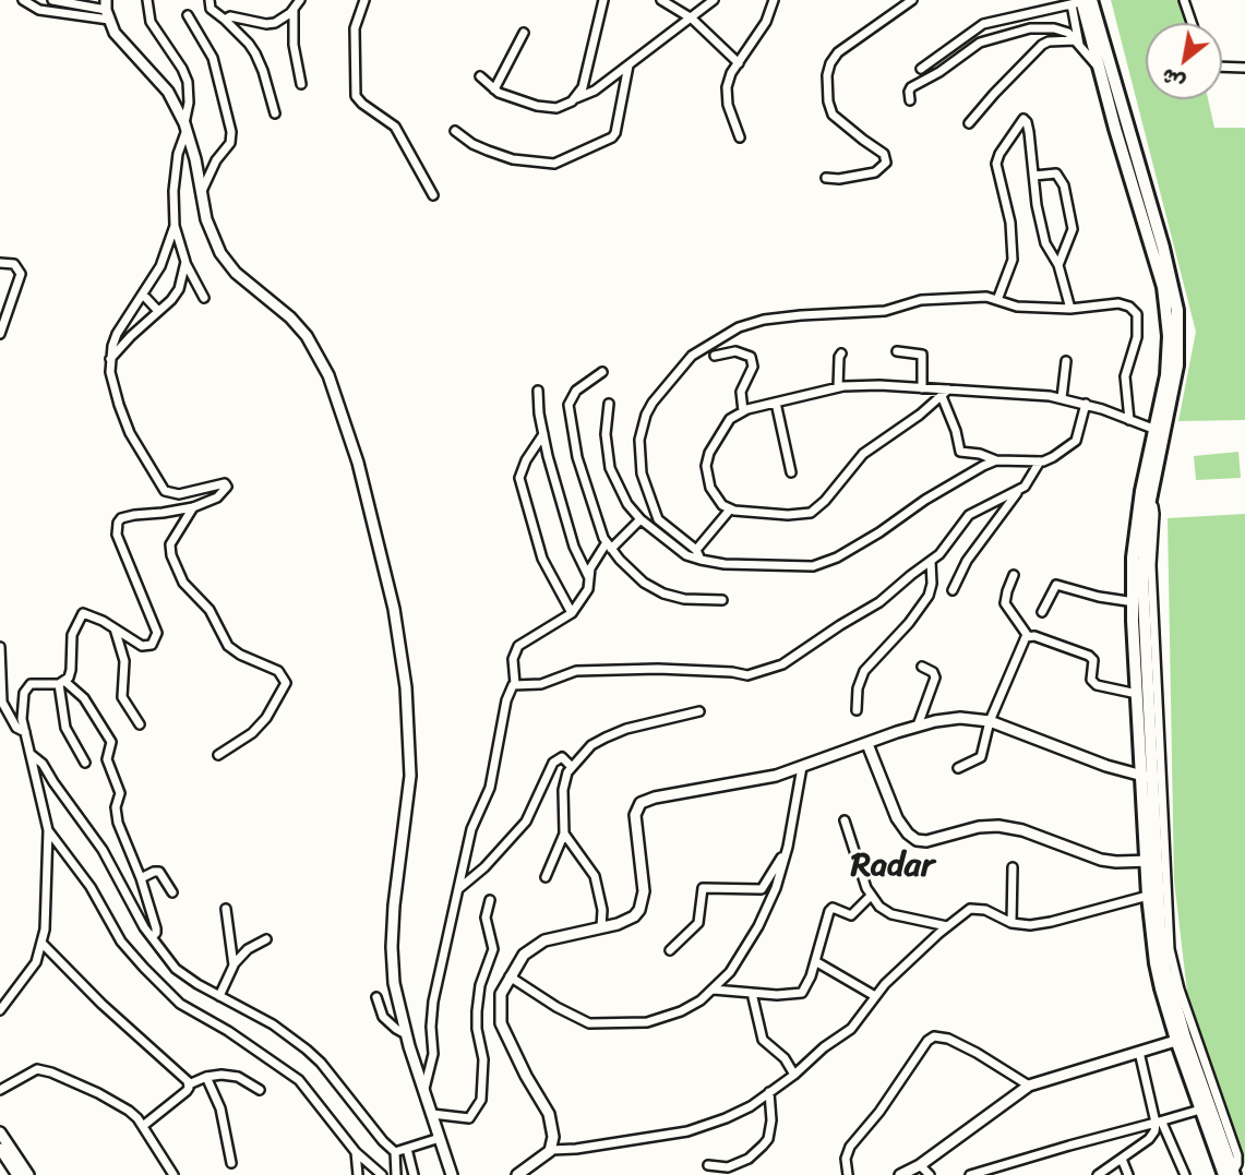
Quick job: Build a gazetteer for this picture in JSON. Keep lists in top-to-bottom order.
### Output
{
  "districts": ["Radar"],
  "north": "bottom left"
}
